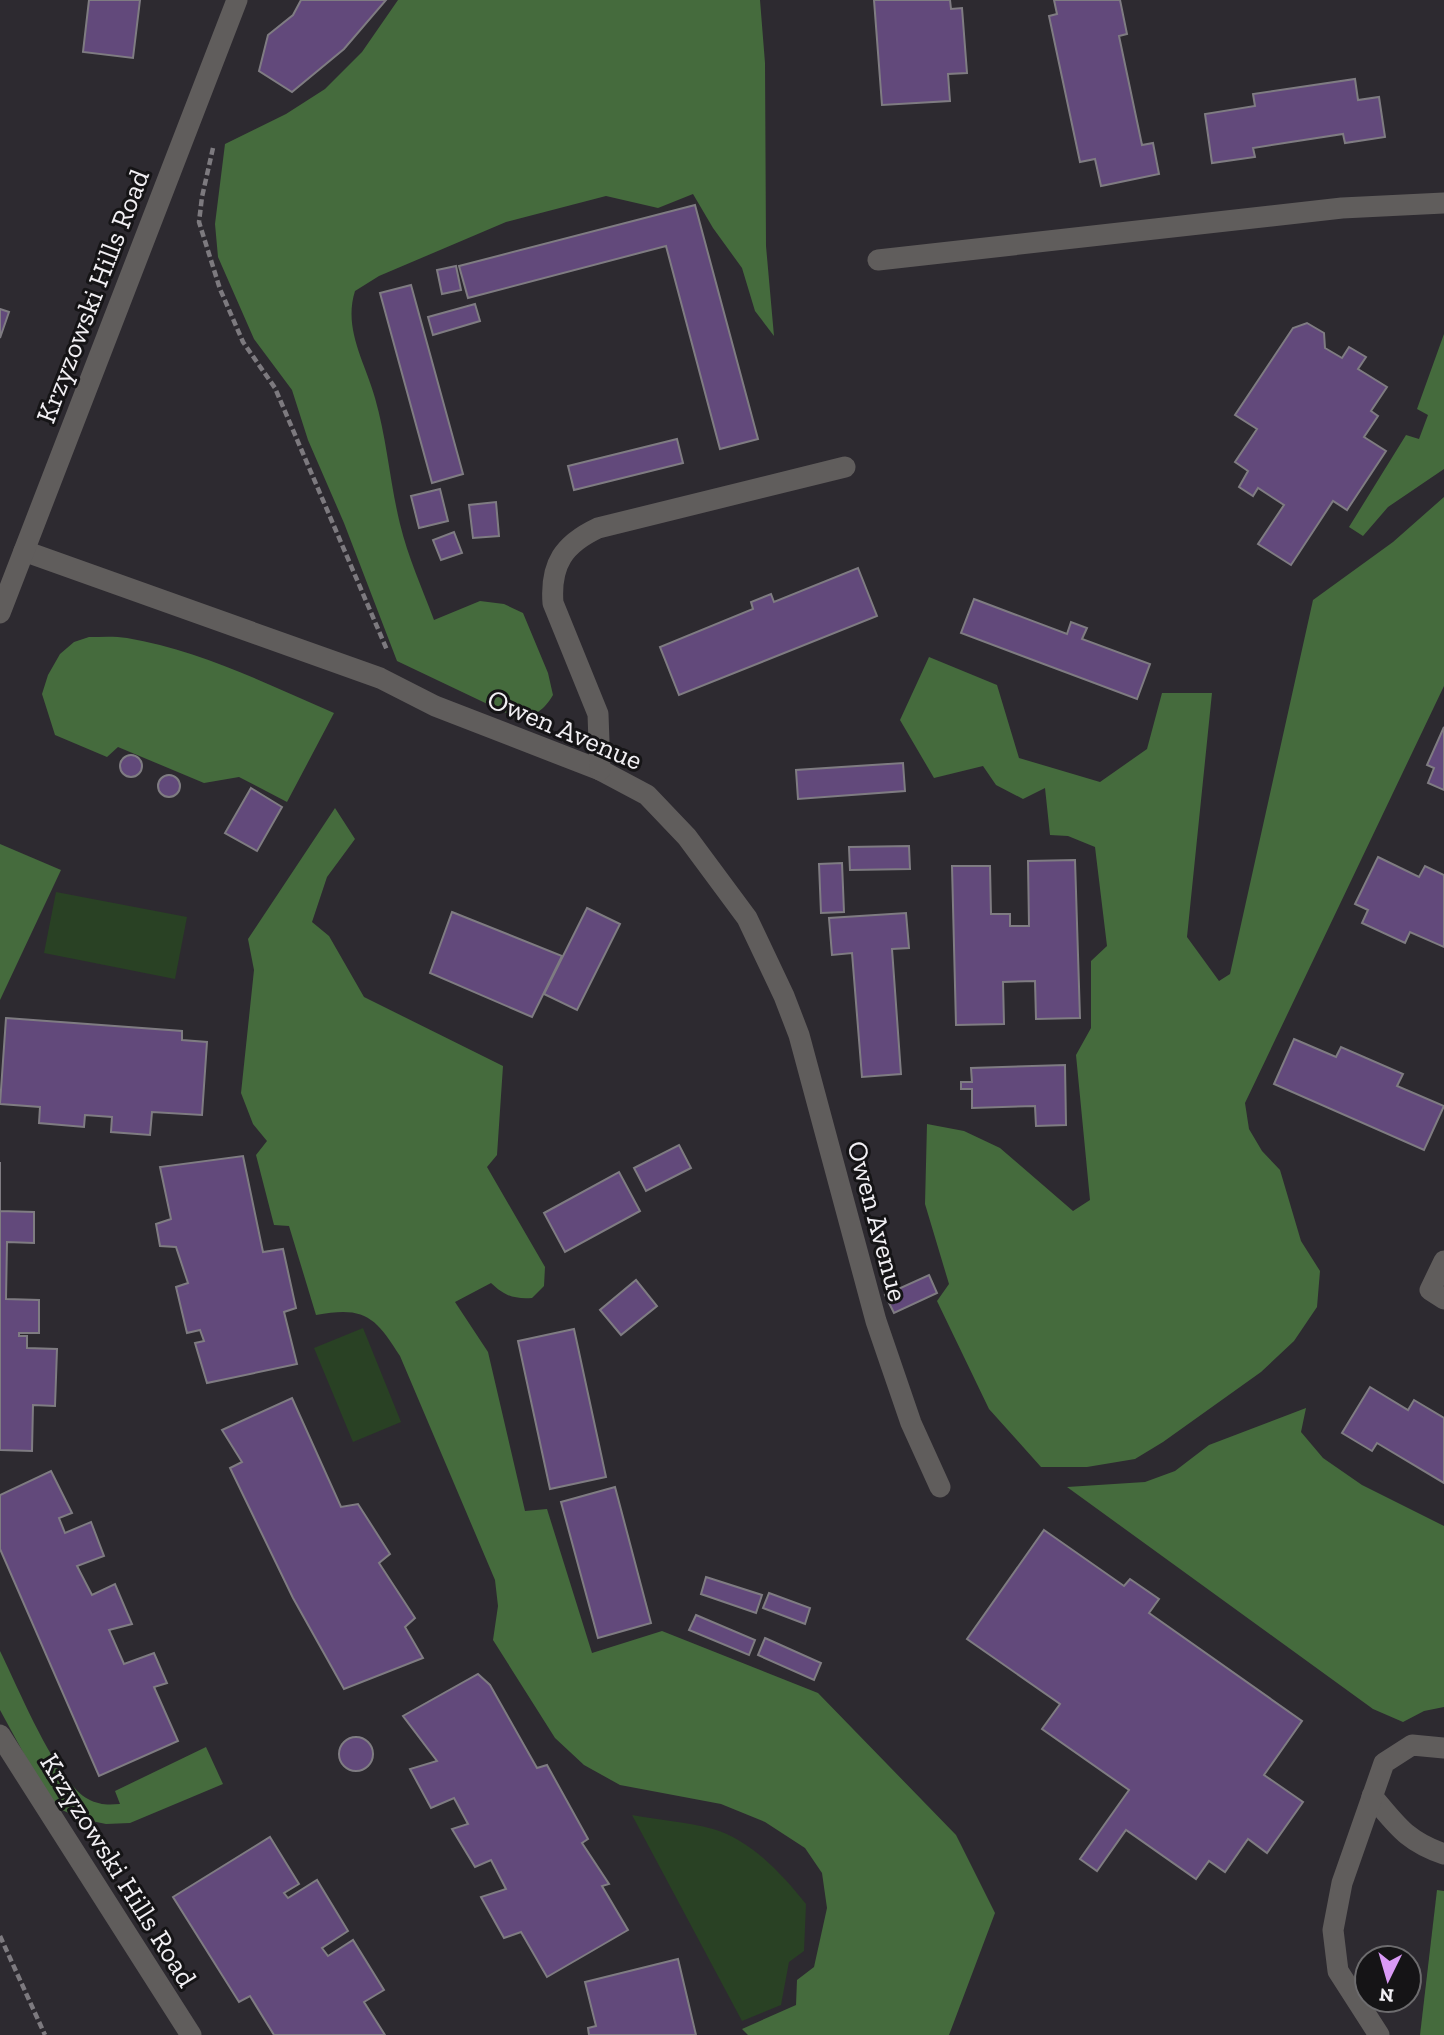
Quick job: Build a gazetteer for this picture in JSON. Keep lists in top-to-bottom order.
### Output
{
  "streets": {
    "lane": ["Krzyzowski Hills Road", "Owen Avenue"]
  },
  "crossings": [
    ["Krzyzowski Hills Road", "Owen Avenue"]
  ],
  "north": "bottom"
}
